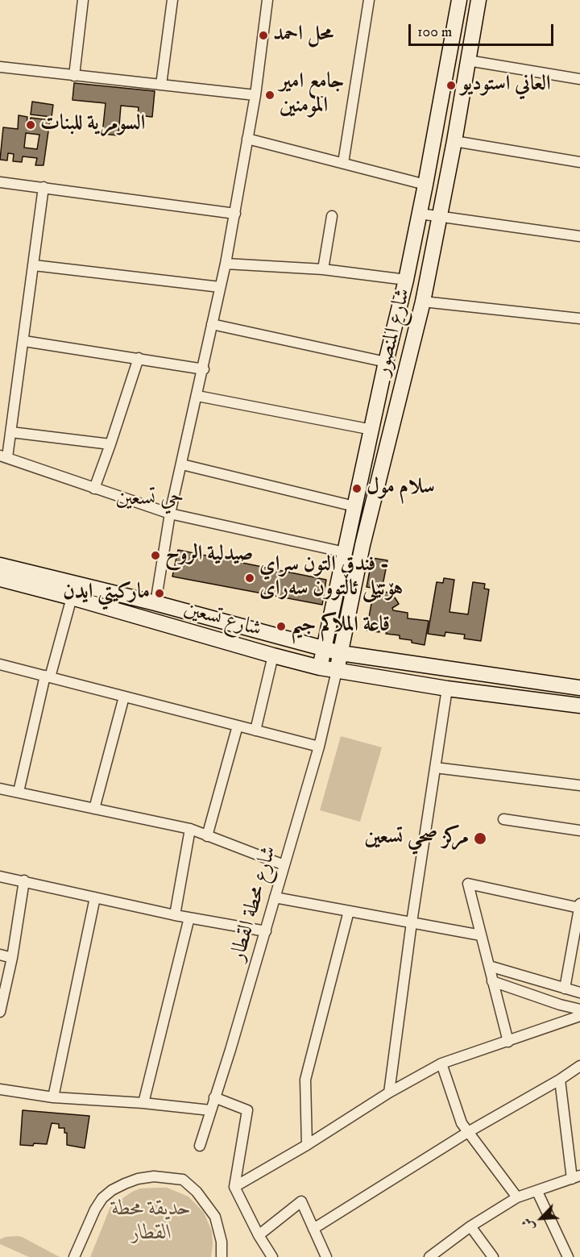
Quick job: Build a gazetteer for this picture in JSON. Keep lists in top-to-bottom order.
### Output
{
  "streets": {
    "street": ["شارع المنصور", "شارع تسعين", "شارع محطة القطار"]
  },
  "crossings": [
    ["شارع المنصور", "شارع تسعين"],
    ["شارع المنصور", "شارع محطة القطار"],
    ["شارع تسعين", "شارع محطة القطار"]
  ],
  "districts": ["حي تسعين"],
  "parks": ["حديقة محطة القطار"],
  "places": [
    "محل احمد",
    "العاني استوديو",
    "جامع امير المومنين",
    "السومرية للبنات",
    "سلام مول",
    "صيدلية الروح",
    "فندق التون سراي - هۆتێلی ئاڵتوون سەرای",
    "ماركيتي ايدن",
    "قاعة الملاكم جيم",
    "مركز صحي تسعين"
  ],
  "scale_bar": "100 m",
  "north": "bottom left"
}
